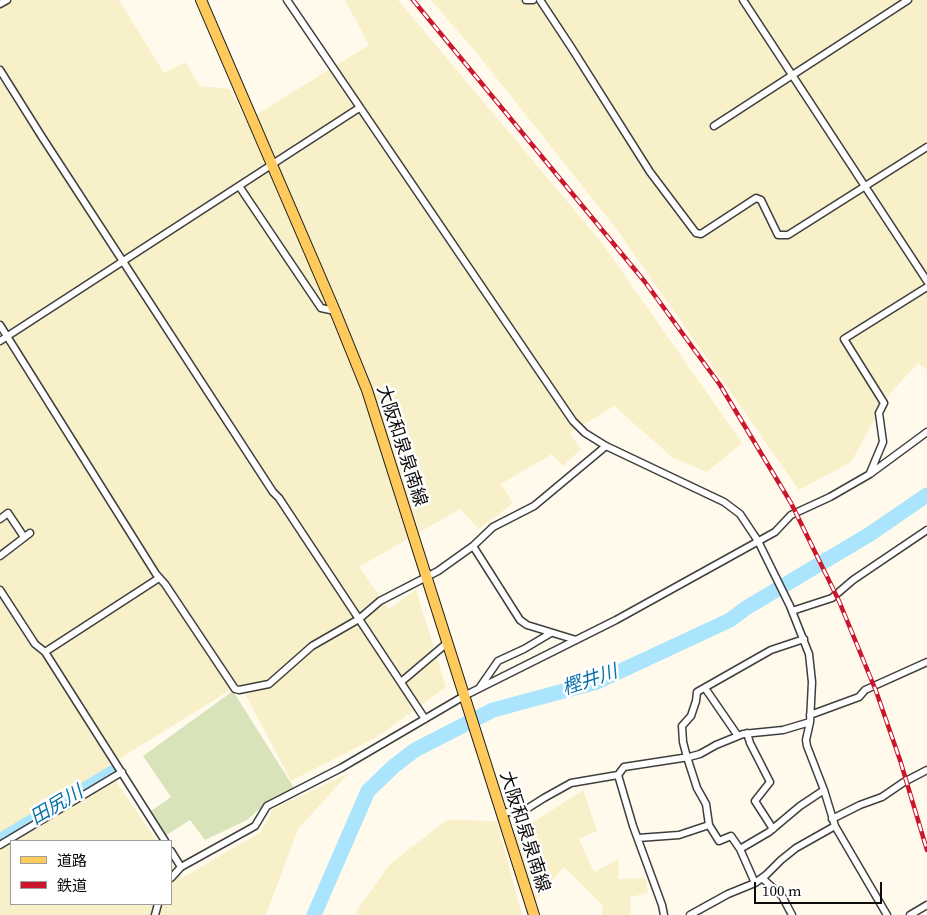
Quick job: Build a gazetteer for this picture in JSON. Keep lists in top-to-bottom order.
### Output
{
  "streets": {
    "main road": ["大阪和泉泉南線"]
  },
  "water": ["樫井川", "田尻川"],
  "legend": ["道路", "鉄道"],
  "scale_bar": "100 m"
}
